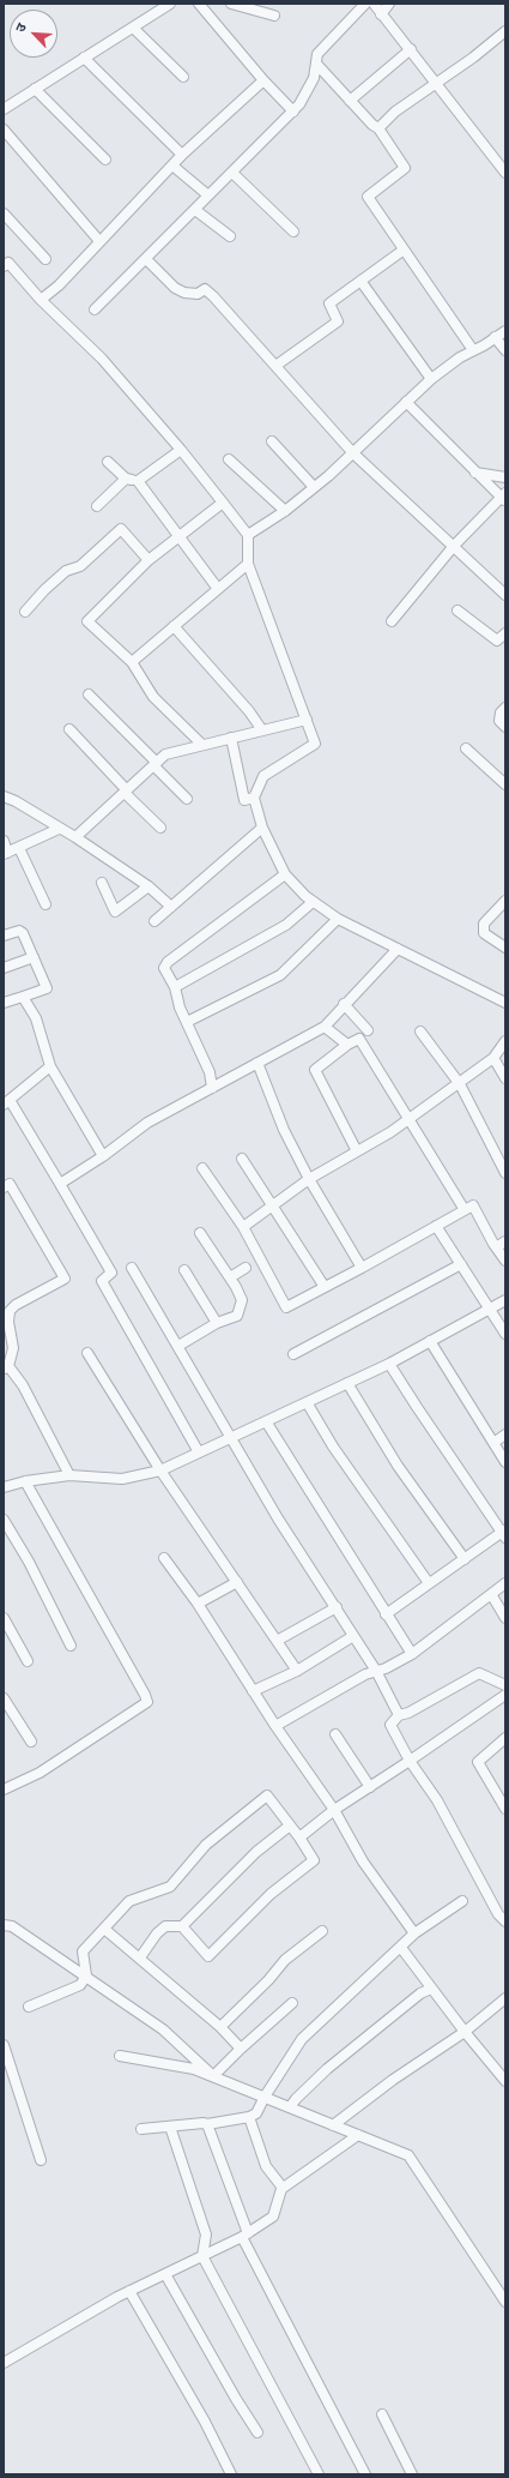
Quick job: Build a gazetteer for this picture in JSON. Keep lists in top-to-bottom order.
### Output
{
  "north": "top left"
}
